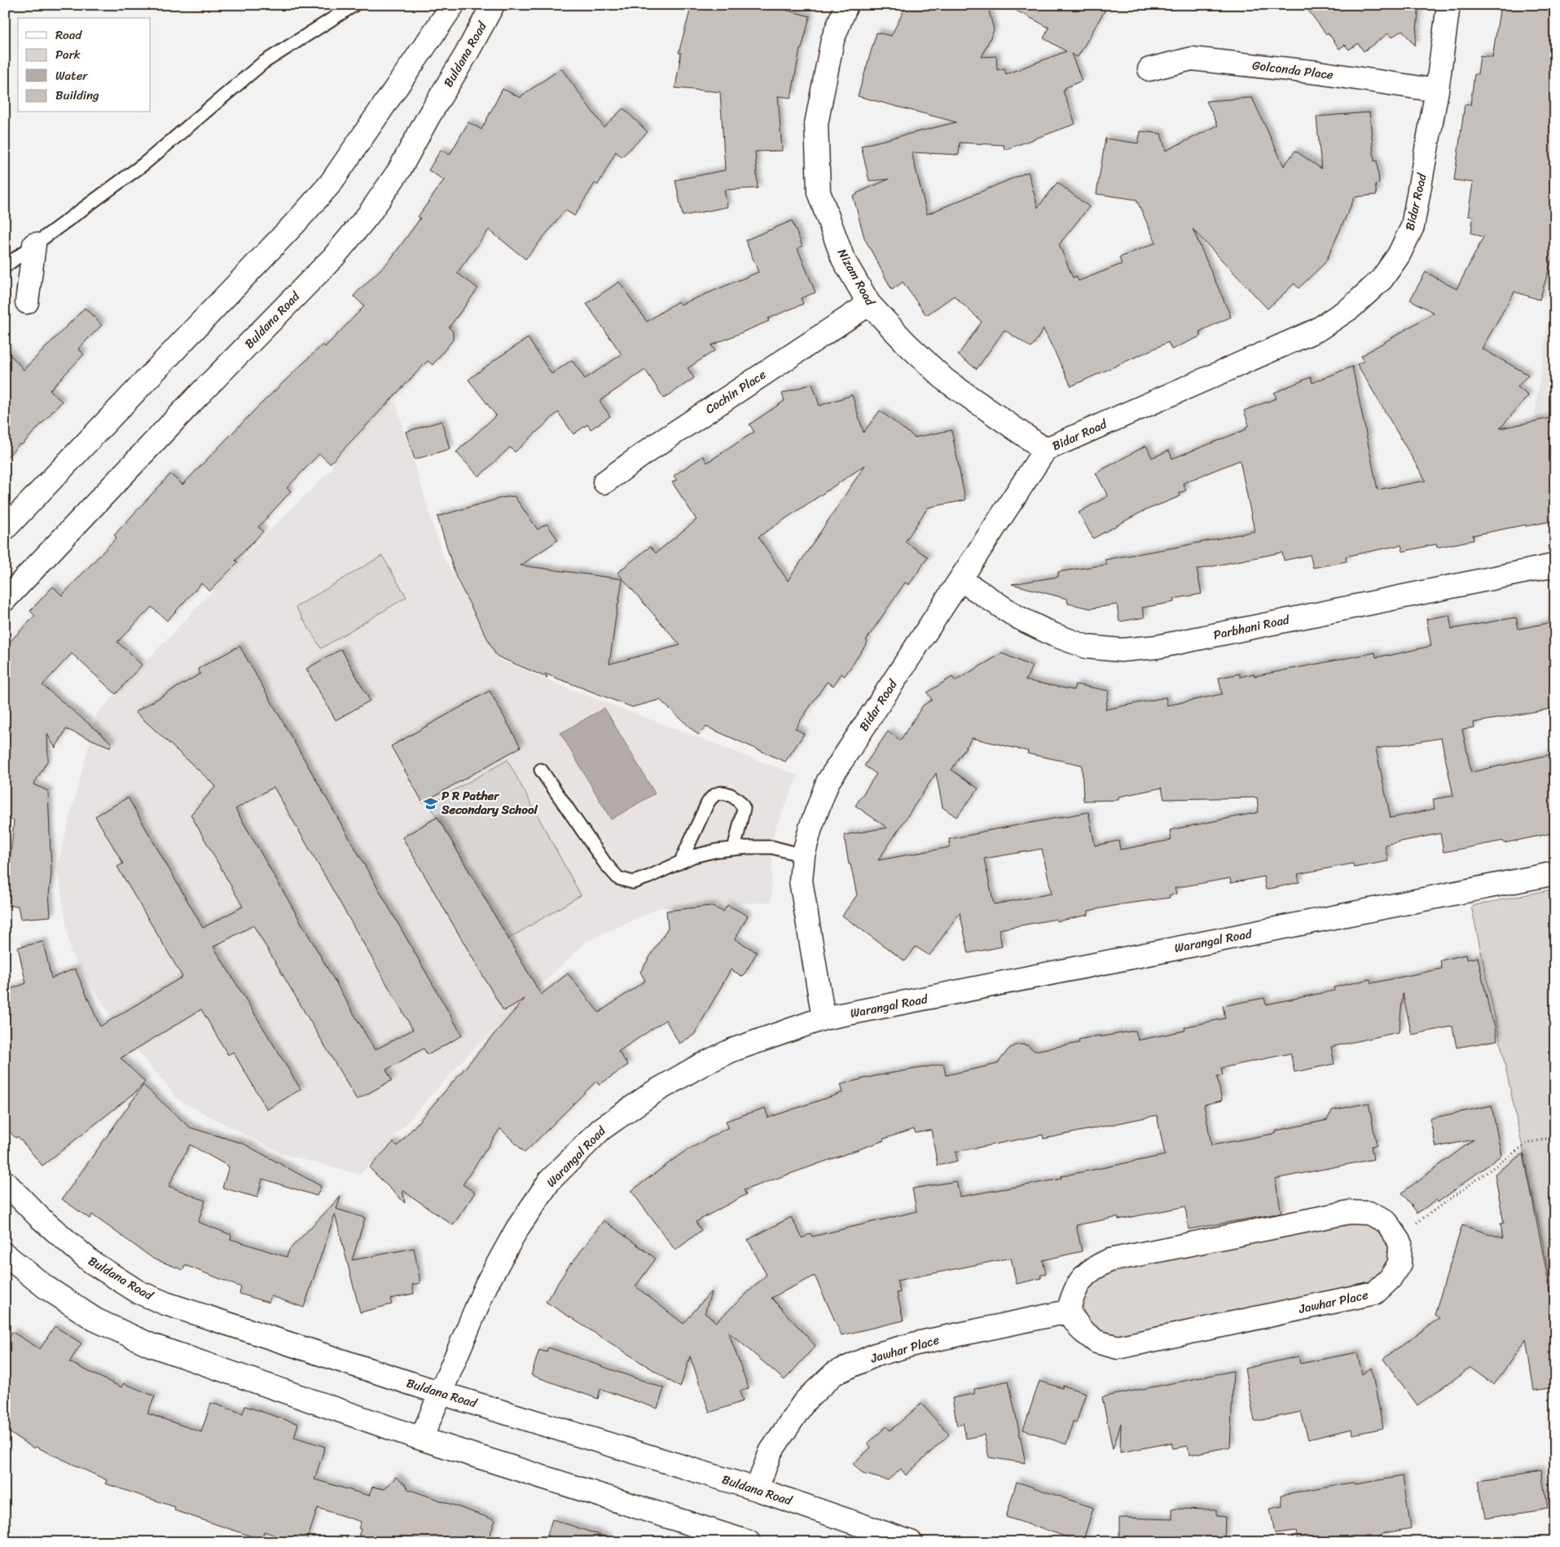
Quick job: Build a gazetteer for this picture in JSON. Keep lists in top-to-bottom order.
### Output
{
  "streets": {
    "street": [
      "Buldana Road",
      "Golconda Place",
      "Bidar Road",
      "Nizam Road",
      "Cochin Place",
      "Parbhani Road",
      "Warangal Road",
      "Jawhar Place"
    ]
  },
  "crossings": [
    ["Buldana Road", "Warangal Road"],
    ["Buldana Road", "Jawhar Place"],
    ["Golconda Place", "Bidar Road"],
    ["Bidar Road", "Nizam Road"],
    ["Bidar Road", "Parbhani Road"],
    ["Bidar Road", "Warangal Road"],
    ["Nizam Road", "Cochin Place"]
  ],
  "places": {
    "school or university": ["P R Pather Secondary School"]
  },
  "legend": [
    "Road",
    "Park",
    "Water",
    "Building"
  ]
}
